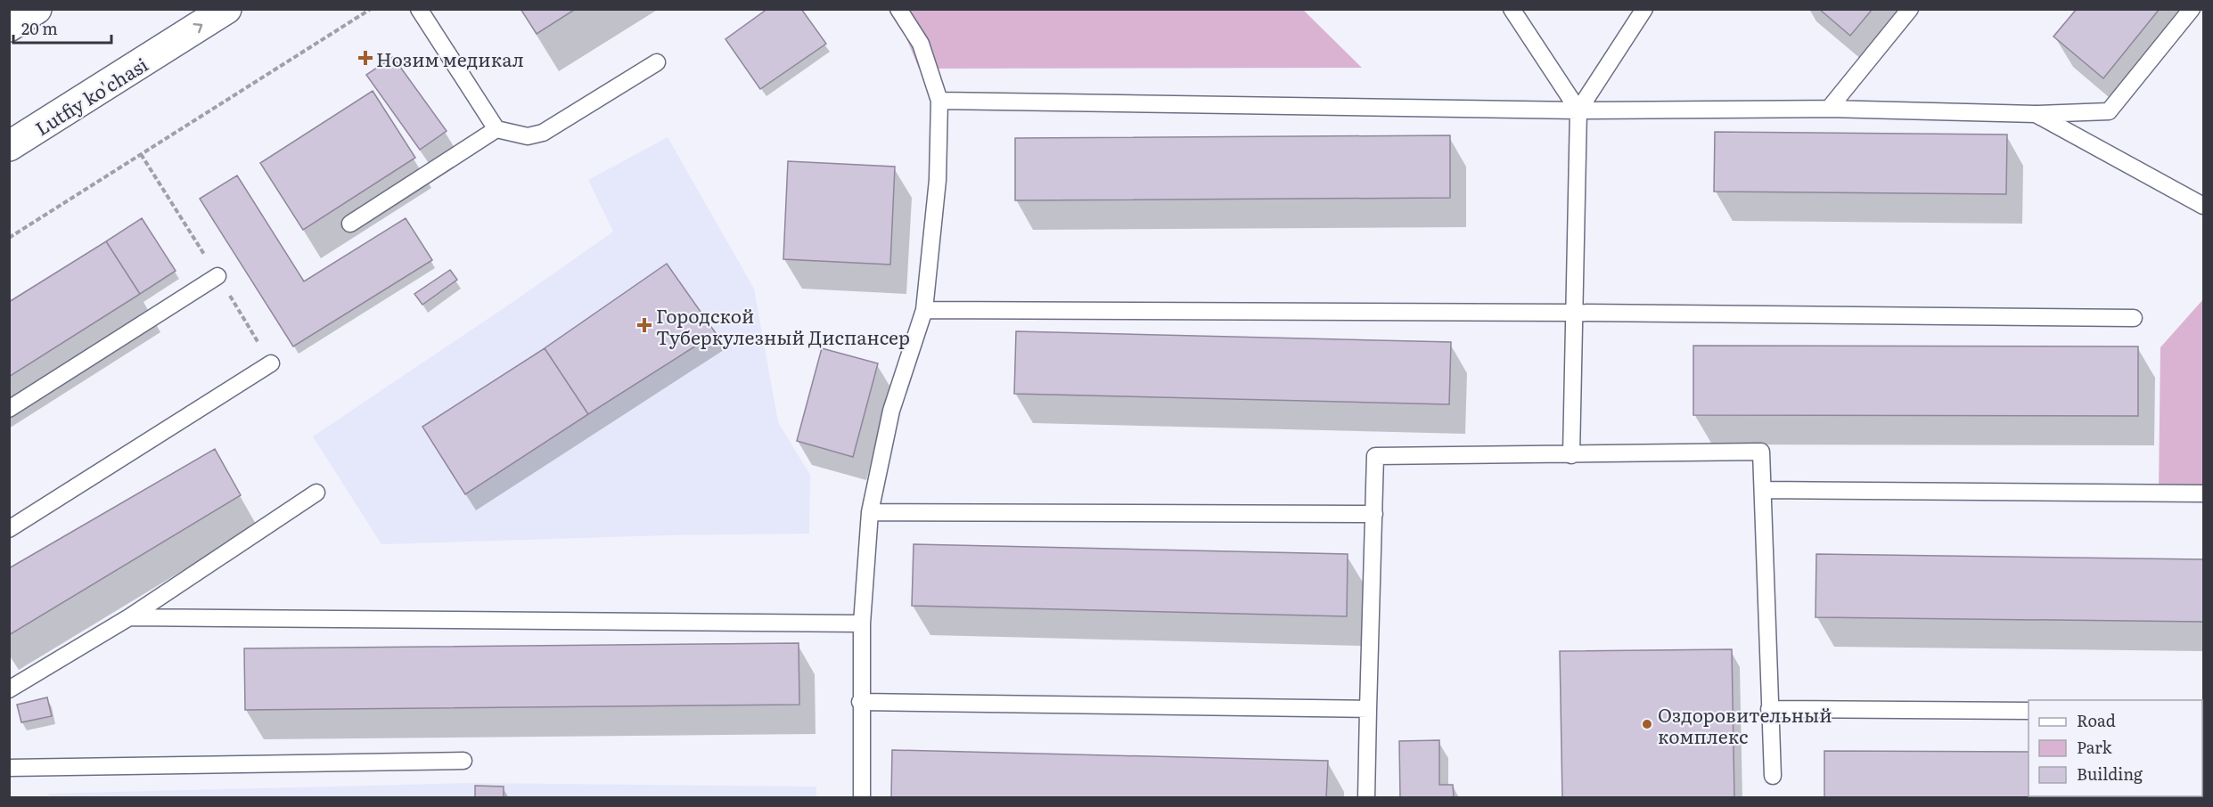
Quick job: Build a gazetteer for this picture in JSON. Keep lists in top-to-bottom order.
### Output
{
  "streets": {
    "main road": ["Lutfiy ko'chasi"]
  },
  "one_way": ["Lutfiy ko'chasi"],
  "places": {
    "health": ["Нозим медикал", "Городской Туберкулезный Диспансер"],
    "other": ["Оздоровительный комплекс"]
  },
  "legend": ["Road", "Park", "Building"],
  "scale_bar": "20 m"
}
